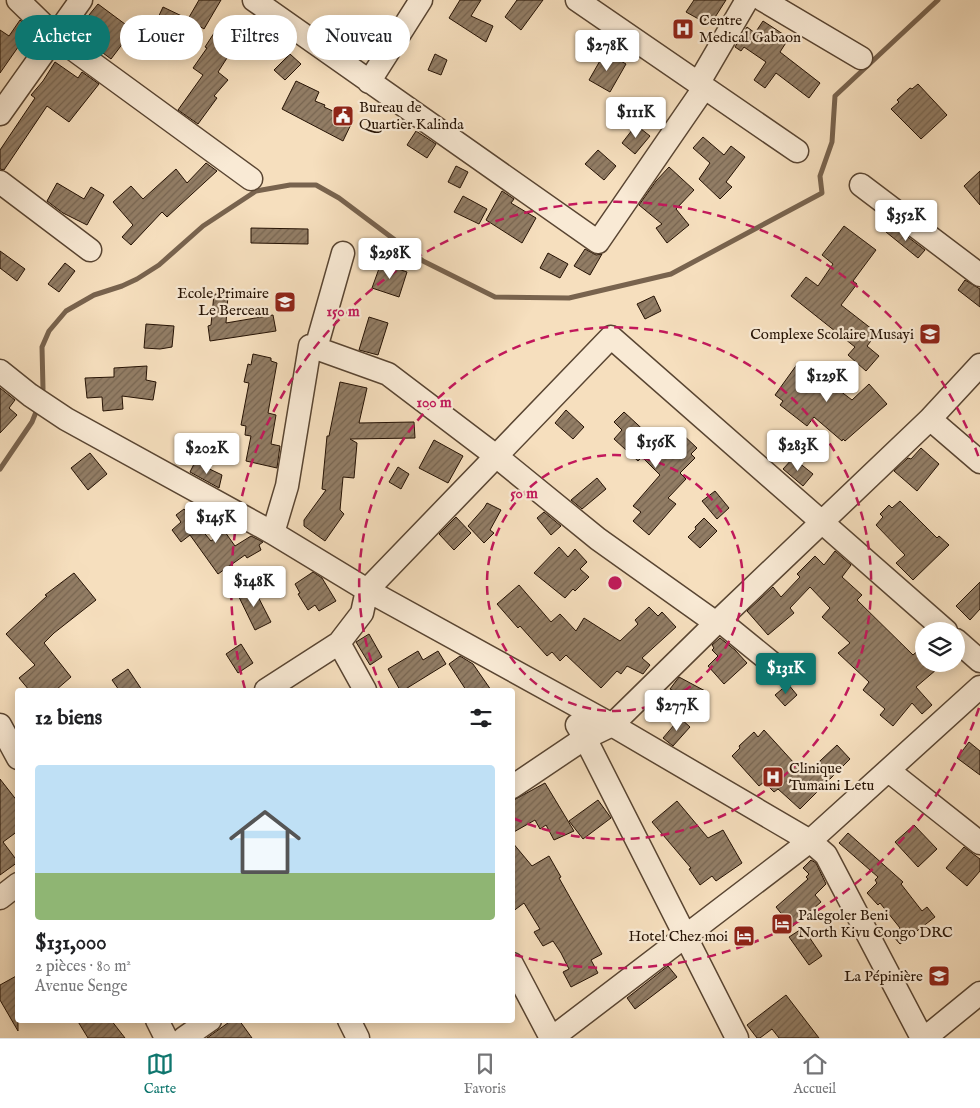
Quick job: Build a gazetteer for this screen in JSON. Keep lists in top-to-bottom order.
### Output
{
  "places": {
    "hospital": ["Centre Medical Gabaon", "Clinique Tumaini Letu"],
    "public building": ["Bureau de Quartier Kalinda"],
    "school or university": ["Ecole Primaire Le Berceau", "Complexe Scolaire Musayi", "La Pépinière"],
    "hotel": ["Palegoler Beni North Kivu Congo DRC", "Hotel Chez moi"]
  },
  "page": {
    "chip": [
      "Acheter",
      "Louer",
      "Filtres",
      "Nouveau"
    ],
    "price": [
      "$278K",
      "$111K",
      "$352K",
      "$298K",
      "$129K",
      "$156K",
      "$283K",
      "$202K",
      "$145K",
      "$148K",
      "$131K",
      "$277K"
    ],
    "heading": "12 biens",
    "list": [
      {
        "name": "$131,000",
        "note": "2 pièces · 80 m² · Avenue Senge"
      }
    ],
    "tabs": ["Carte", "Favoris", "Accueil"]
  },
  "rings": ["150 m", "100 m", "50 m"]
}
